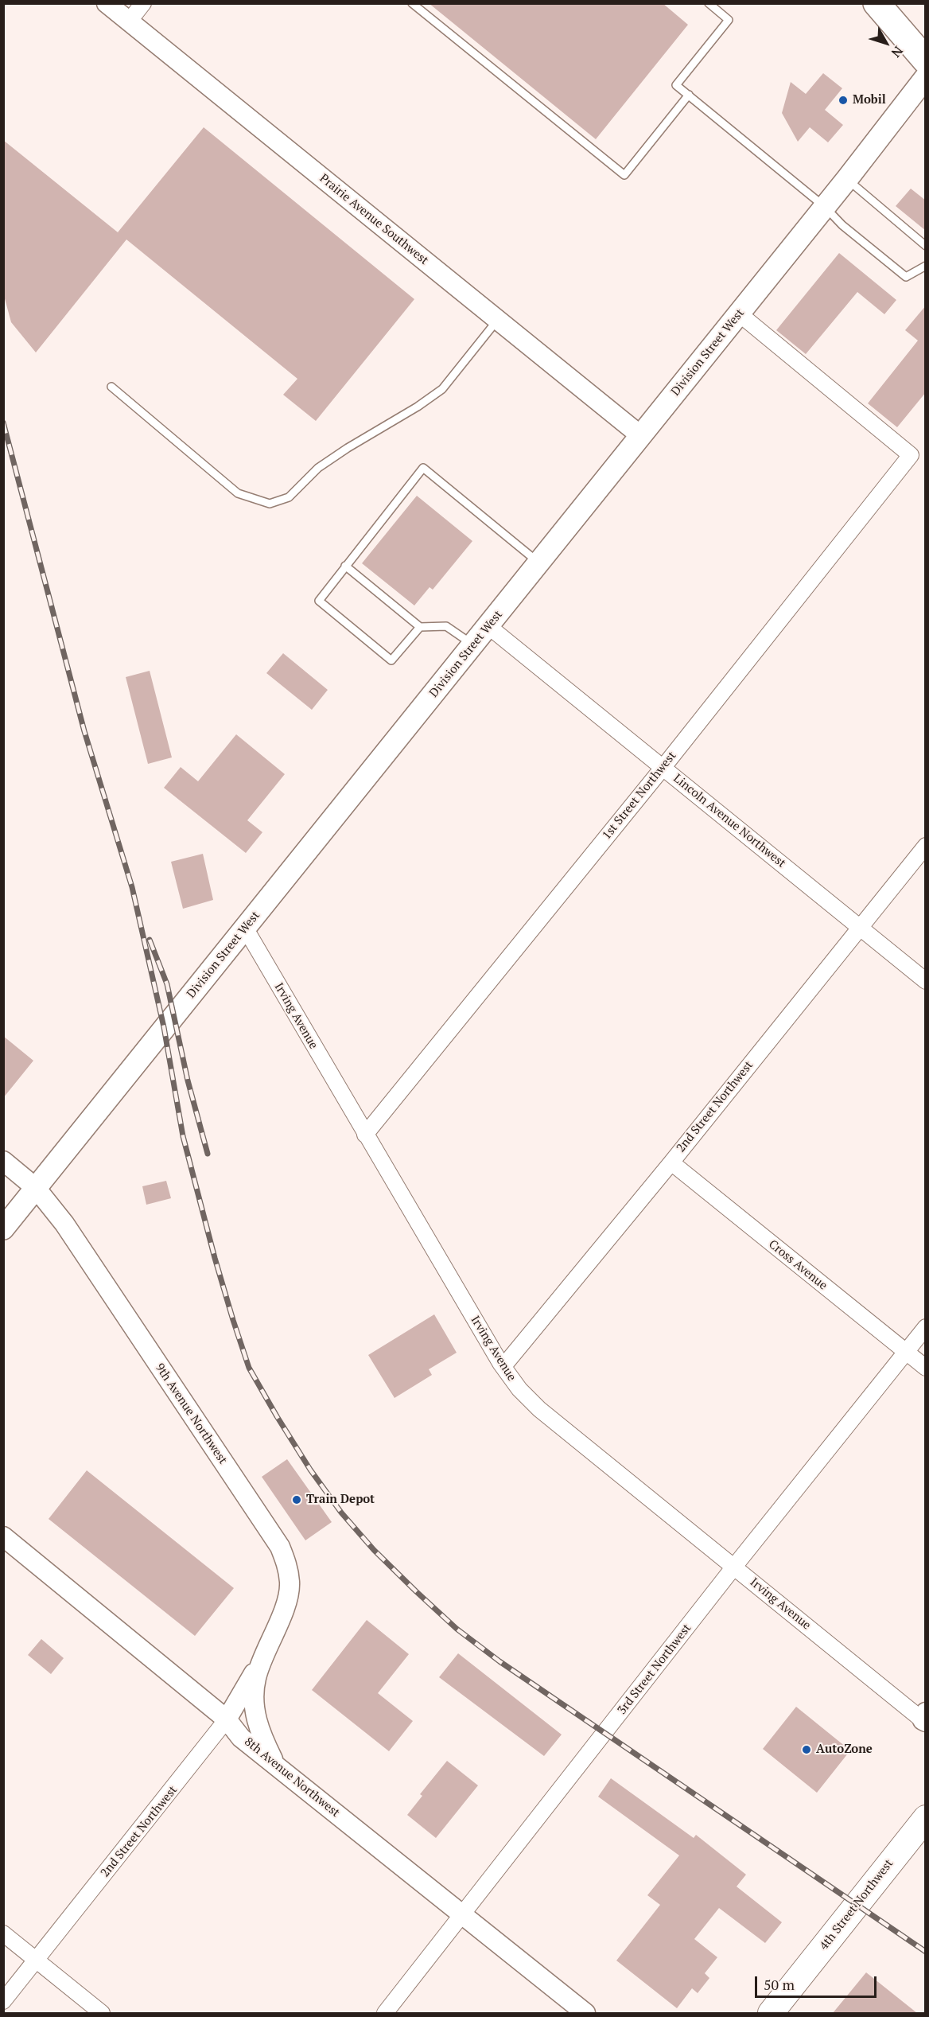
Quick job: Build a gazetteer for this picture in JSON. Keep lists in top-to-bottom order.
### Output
{
  "streets": {
    "main road": ["Division Street West", "4th Street Northwest"],
    "street": [
      "Prairie Avenue Southwest",
      "1st Street Northwest",
      "Lincoln Avenue Northwest",
      "Irving Avenue",
      "2nd Street Northwest",
      "Cross Avenue",
      "9th Avenue Northwest",
      "3rd Street Northwest",
      "8th Avenue Northwest"
    ]
  },
  "crossings": [
    ["Prairie Avenue Southwest", "Division Street West"],
    ["Division Street West", "1st Street Northwest"],
    ["Division Street West", "Lincoln Avenue Northwest"],
    ["Division Street West", "Irving Avenue"],
    ["Division Street West", "9th Avenue Northwest"],
    ["1st Street Northwest", "Lincoln Avenue Northwest"],
    ["1st Street Northwest", "Irving Avenue"],
    ["Lincoln Avenue Northwest", "2nd Street Northwest"],
    ["Irving Avenue", "2nd Street Northwest"],
    ["Irving Avenue", "3rd Street Northwest"],
    ["2nd Street Northwest", "Cross Avenue"],
    ["2nd Street Northwest", "9th Avenue Northwest"],
    ["2nd Street Northwest", "8th Avenue Northwest"],
    ["Cross Avenue", "3rd Street Northwest"],
    ["3rd Street Northwest", "8th Avenue Northwest"]
  ],
  "places": ["Mobil", "Train Depot", "AutoZone"],
  "scale_bar": "50 m",
  "north": "bottom right"
}
